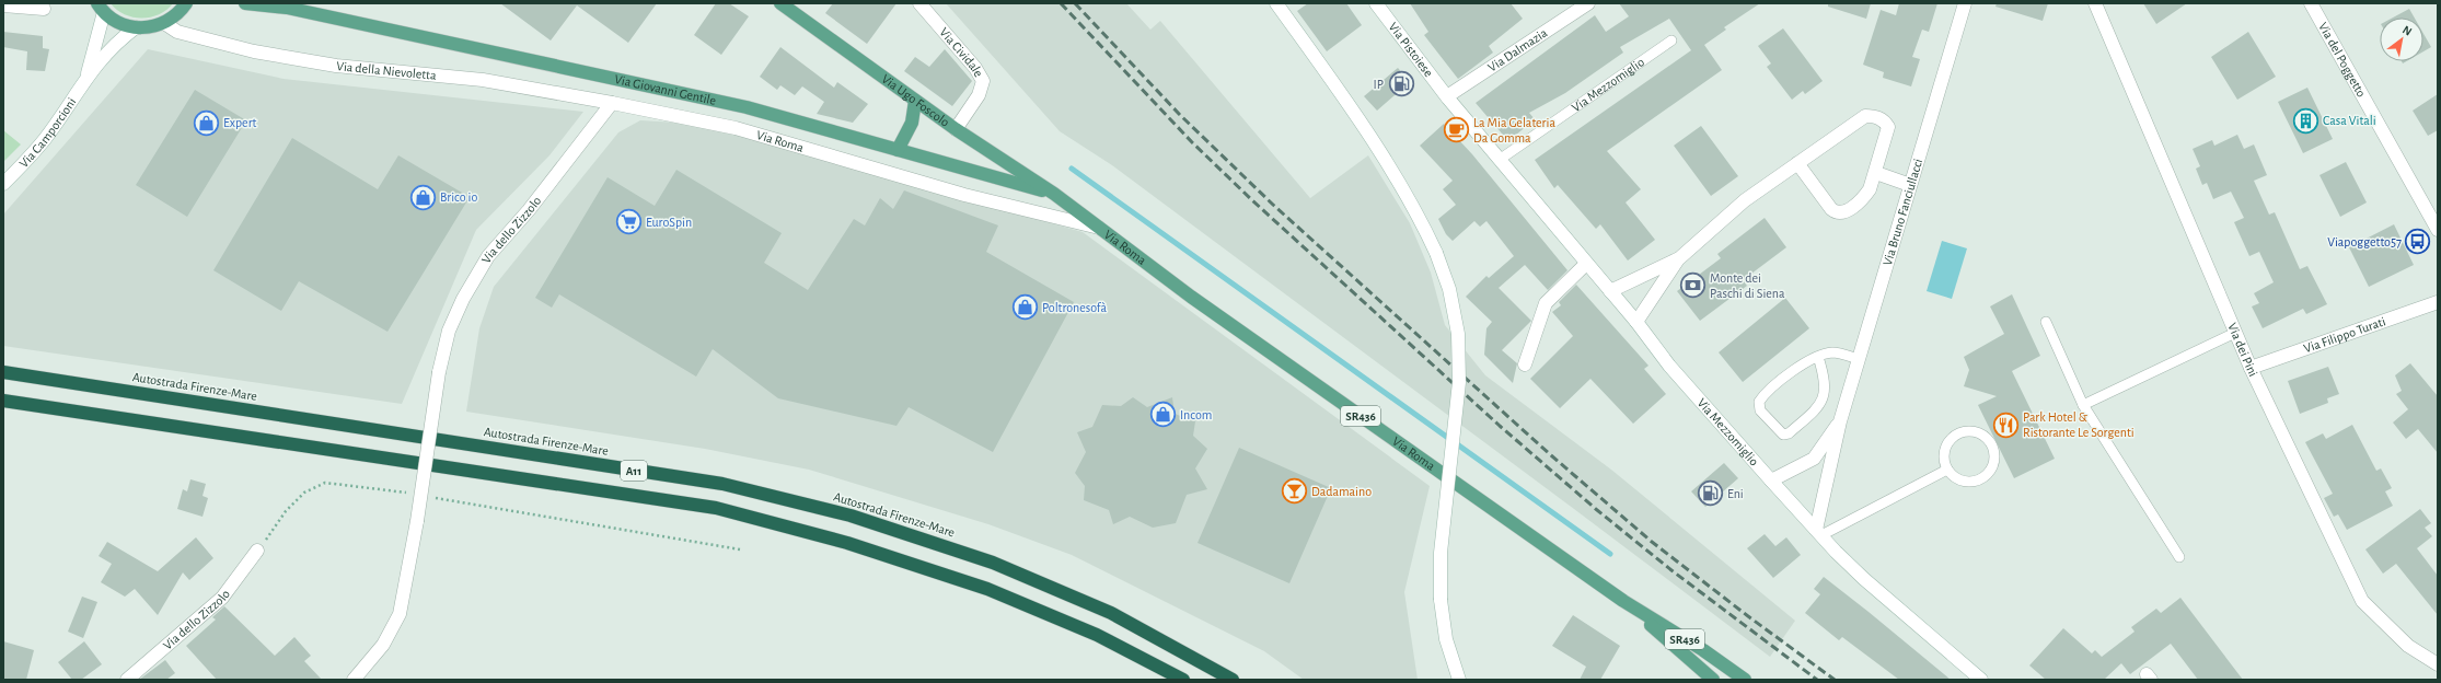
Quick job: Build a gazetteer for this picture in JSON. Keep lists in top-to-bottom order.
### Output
{
  "streets": {
    "highway": ["Autostrada Firenze-Mare", "A11"],
    "main road": [
      "Via Giovanni Gentile",
      "Via Ugo Foscolo",
      "Via Roma",
      "SR436"
    ],
    "street": [
      "Via Dalmazia",
      "Via Pistoiese",
      "Via Cividale",
      "Via del Poggetto",
      "Via della Nievoletta",
      "Via Mezzomiglio",
      "Via Camporcioni",
      "Via Bruno Fanciullacci",
      "Via dello Zizzolo",
      "Via Filippo Turati",
      "Via dei Pini"
    ]
  },
  "crossings": [
    ["Via Dalmazia", "Via Pistoiese"],
    ["Via Dalmazia", "Via Mezzomiglio"],
    ["Via Pistoiese", "Via Mezzomiglio"],
    ["Via Cividale", "Via Ugo Foscolo"],
    ["Via della Nievoletta", "Via Roma"],
    ["Via della Nievoletta", "Via dello Zizzolo"],
    ["Via Mezzomiglio", "Via Bruno Fanciullacci"],
    ["Via Giovanni Gentile", "Via Ugo Foscolo"],
    ["Via Giovanni Gentile", "Via Roma"],
    ["Via Ugo Foscolo", "Via Roma"],
    ["Via Roma", "Via dello Zizzolo"],
    ["Via Filippo Turati", "Via dei Pini"]
  ],
  "places": {
    "fuel station": ["IP", "Eni"],
    "building": ["Casa Vitali"],
    "shop": [
      "Expert",
      "Brico io",
      "Poltronesofà",
      "Incom"
    ],
    "cafe": ["La Mia Gelateria Da Gomma"],
    "supermarket": ["EuroSpin"],
    "bus stop": ["Viapoggetto57"],
    "bank": ["Monte dei Paschi di Siena"],
    "restaurant": ["Park Hotel & Ristorante Le Sorgenti"],
    "bar": ["Dadamaino"]
  },
  "north": "top right"
}
